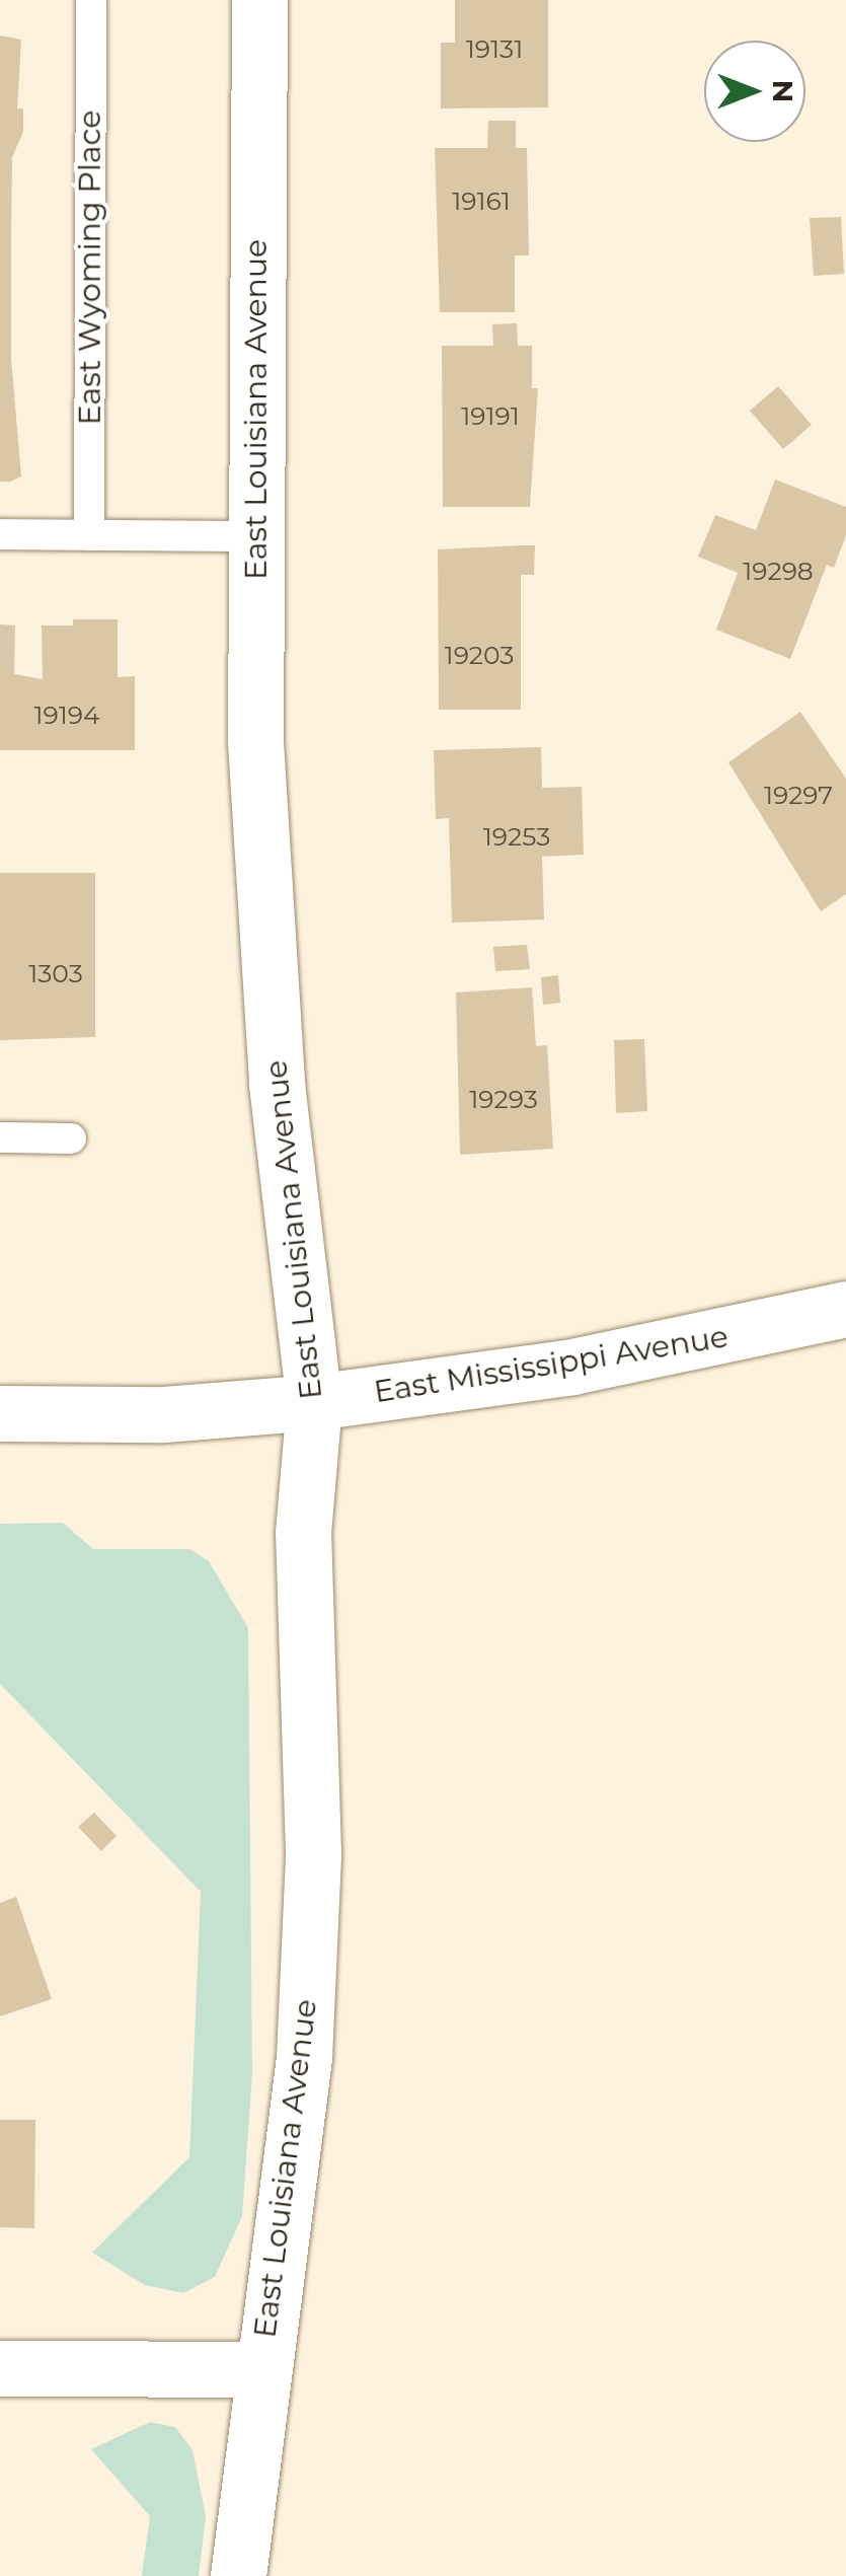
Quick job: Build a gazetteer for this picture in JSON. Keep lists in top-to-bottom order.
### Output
{
  "streets": {
    "street": ["East Louisiana Avenue", "East Mississippi Avenue"],
    "lane": ["East Wyoming Place"]
  },
  "crossings": [
    ["East Louisiana Avenue", "East Mississippi Avenue"]
  ],
  "house_numbers": [
    "19131",
    "19161",
    "19191",
    "19298",
    "19203",
    "19194",
    "19297",
    "19253",
    "1303",
    "19293"
  ],
  "north": "right"
}
